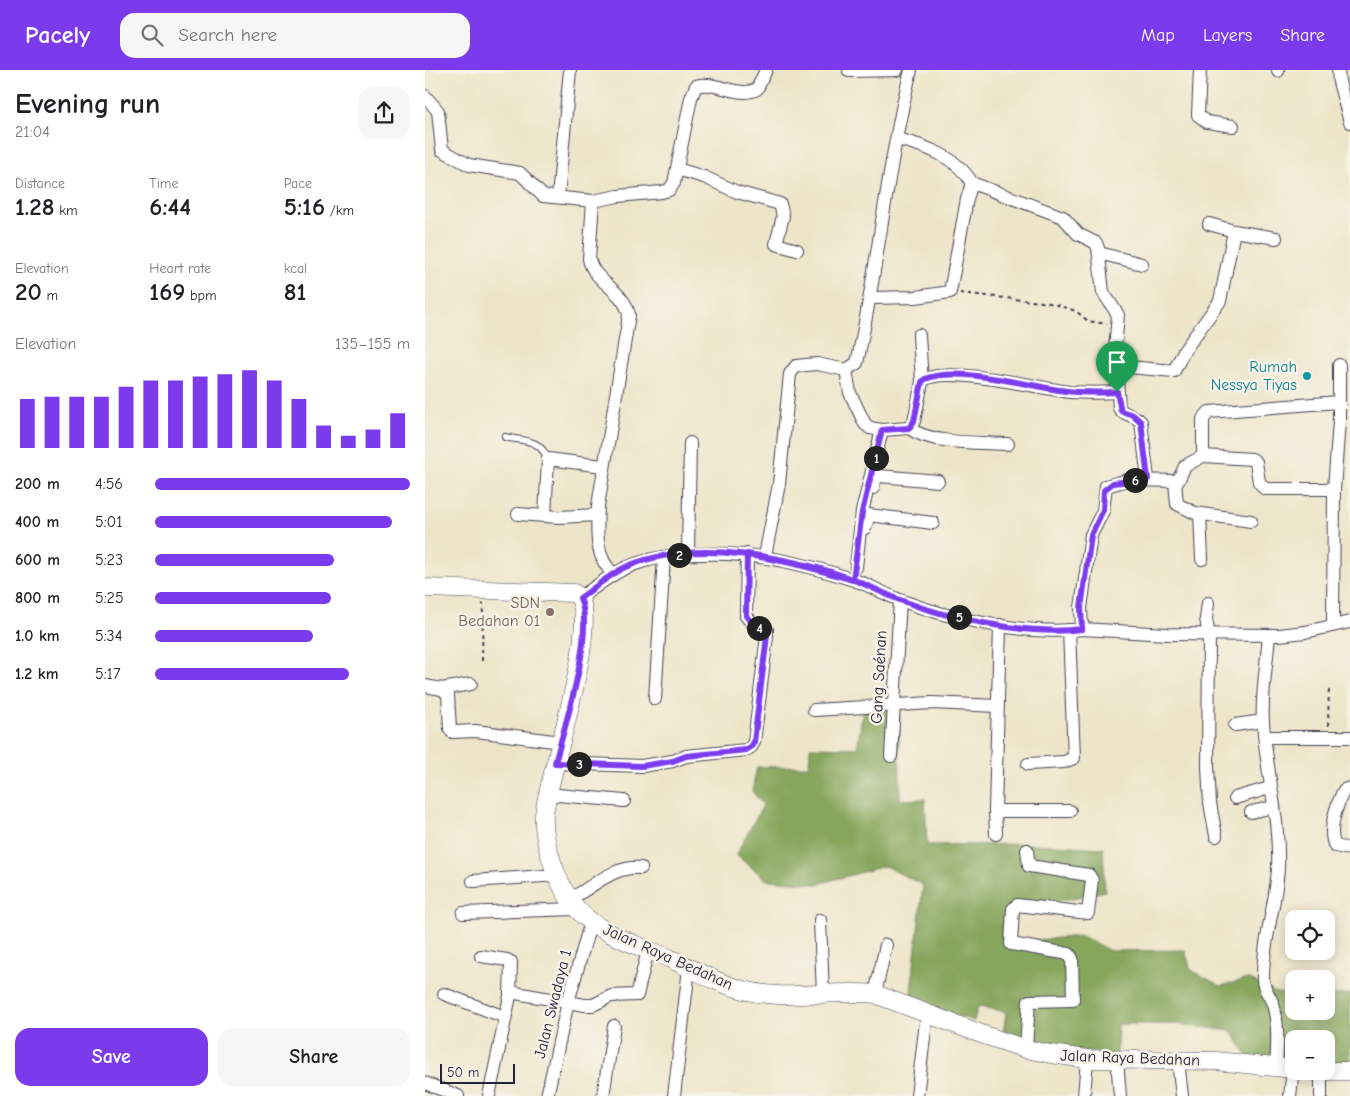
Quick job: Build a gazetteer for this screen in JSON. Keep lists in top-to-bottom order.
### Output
{
  "streets": {
    "street": ["Gang Saénan", "Jalan Raya Bedahan", "Jalan Swadaya 1"]
  },
  "crossings": [
    ["Jalan Raya Bedahan", "Jalan Swadaya 1"]
  ],
  "places": ["Rumah Nessya Tiyas", "SDN Bedahan 01"],
  "scale_bar": "50 m",
  "page": {
    "header": "Pacely",
    "search": "Search here",
    "nav": ["Map", "Layers", "Share"],
    "heading": ["Evening run", "21:04"],
    "stats": [
      ["Distance", "1.28 km"],
      ["Time", "6:44"],
      ["Pace", "5:16 /km"],
      ["Elevation", "20 m"],
      ["Heart rate", "169 bpm"],
      ["kcal", "81"]
    ],
    "chart": ["Elevation", "135–155 m"],
    "pins": [
      "1",
      "6",
      "2",
      "5",
      "4",
      "3"
    ],
    "list": [
      {
        "name": "200 m",
        "note": "4:56"
      },
      {
        "name": "400 m",
        "note": "5:01"
      },
      {
        "name": "600 m",
        "note": "5:23"
      },
      {
        "name": "800 m",
        "note": "5:25"
      },
      {
        "name": "1.0 km",
        "note": "5:34"
      },
      {
        "name": "1.2 km",
        "note": "5:17"
      }
    ],
    "map_buttons": ["+", "−"],
    "buttons": ["Save", "Share"],
    "scale": "50 m"
  }
}
